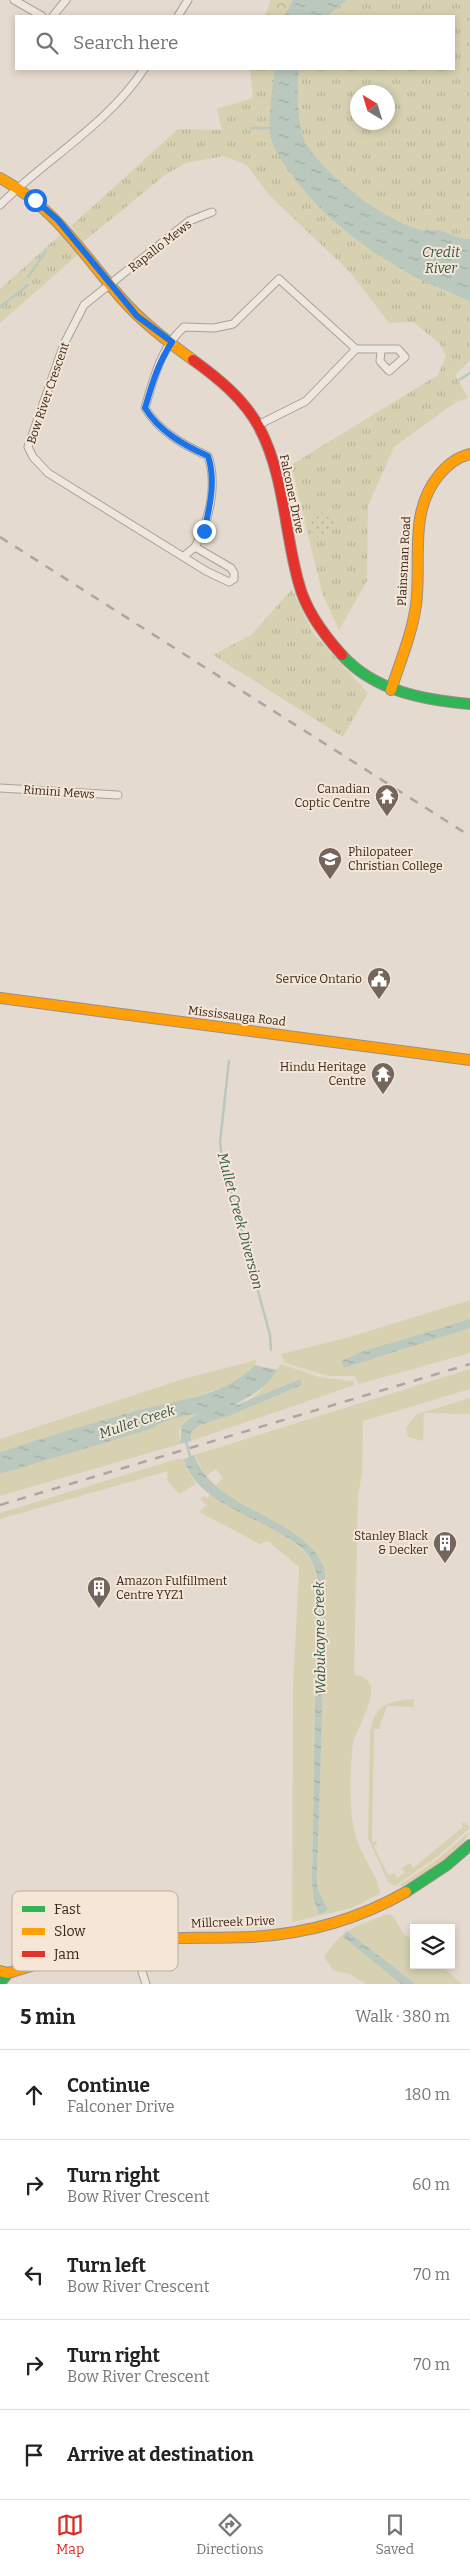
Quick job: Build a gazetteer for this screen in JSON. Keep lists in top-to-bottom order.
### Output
{
  "streets": {
    "street": [
      "Rapallo Mews",
      "Bow River Crescent",
      "Falconer Drive",
      "Plainsman Road",
      "Rimini Mews",
      "Mississauga Road",
      "Millcreek Drive"
    ]
  },
  "crossings": [
    ["Rapallo Mews", "Bow River Crescent"],
    ["Rapallo Mews", "Falconer Drive"],
    ["Bow River Crescent", "Falconer Drive"],
    ["Falconer Drive", "Plainsman Road"]
  ],
  "water": [
    "Credit River",
    "Mullet Creek Diversion",
    "Mullet Creek",
    "Wabukayne Creek"
  ],
  "places": {
    "temple": ["Canadian Coptic Centre", "Hindu Heritage Centre"],
    "school or university": ["Philopateer Christian College"],
    "public building": ["Service Ontario"],
    "building": ["Stanley Black & Decker", "Amazon Fulfillment Centre YYZ1"]
  },
  "legend": ["Fast", "Slow", "Jam"],
  "north": "top left",
  "page": {
    "search": "Search here",
    "heading": ["5 min", "Walk · 380 m"],
    "list": [
      ["Continue", "Falconer Drive", "180 m"],
      ["Turn right", "Bow River Crescent", "60 m"],
      ["Turn left", "Bow River Crescent", "70 m"],
      ["Turn right", "Bow River Crescent", "70 m"],
      "Arrive at destination"
    ],
    "nav": ["Map", "Directions", "Saved"]
  }
}
